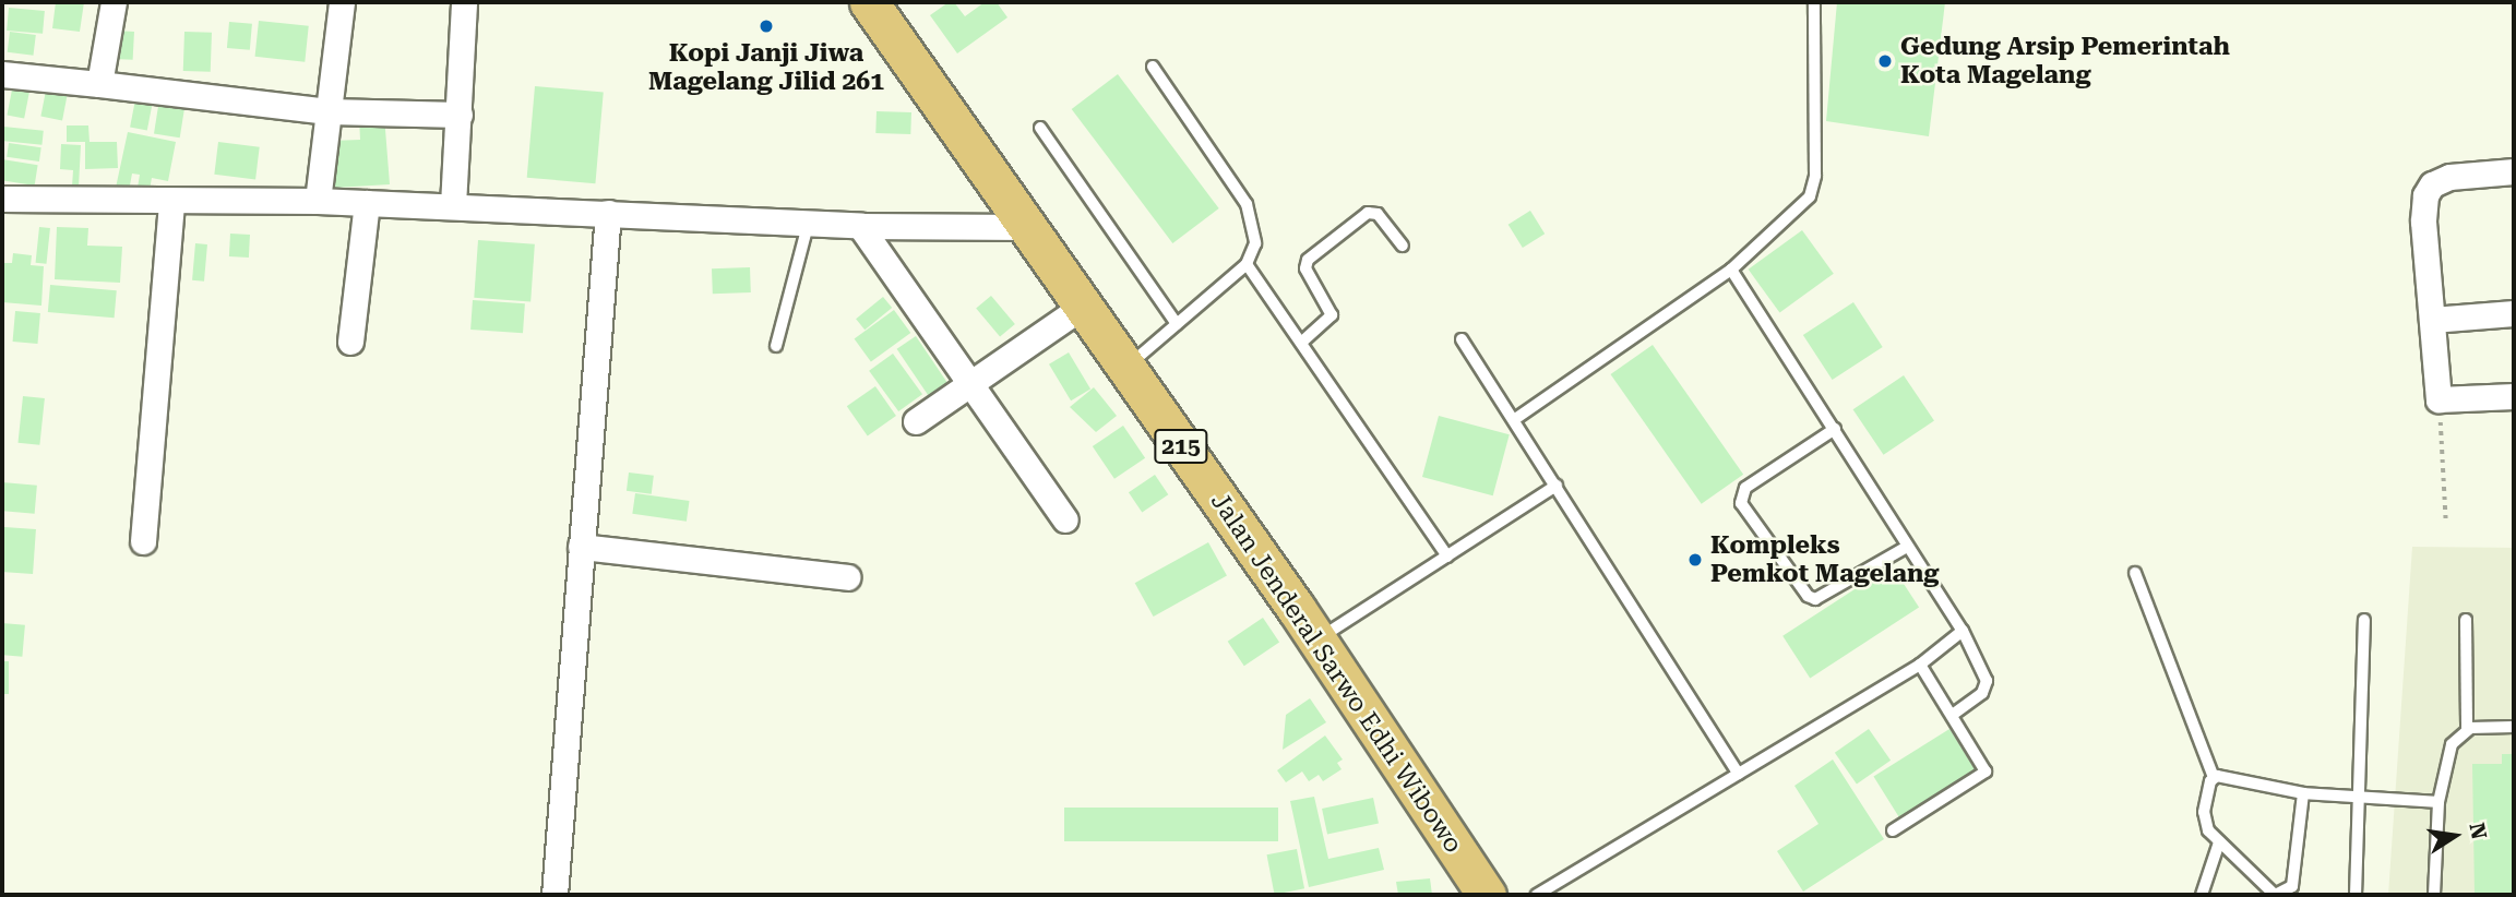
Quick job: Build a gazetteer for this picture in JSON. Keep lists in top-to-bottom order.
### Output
{
  "streets": {
    "main road": ["215", "Jalan Jenderal Sarwo Edhi Wibowo"]
  },
  "places": ["Kopi Janji Jiwa Magelang Jilid 261", "Gedung Arsip Pemerintah Kota Magelang", "Kompleks Pemkot Magelang"],
  "north": "right"
}
